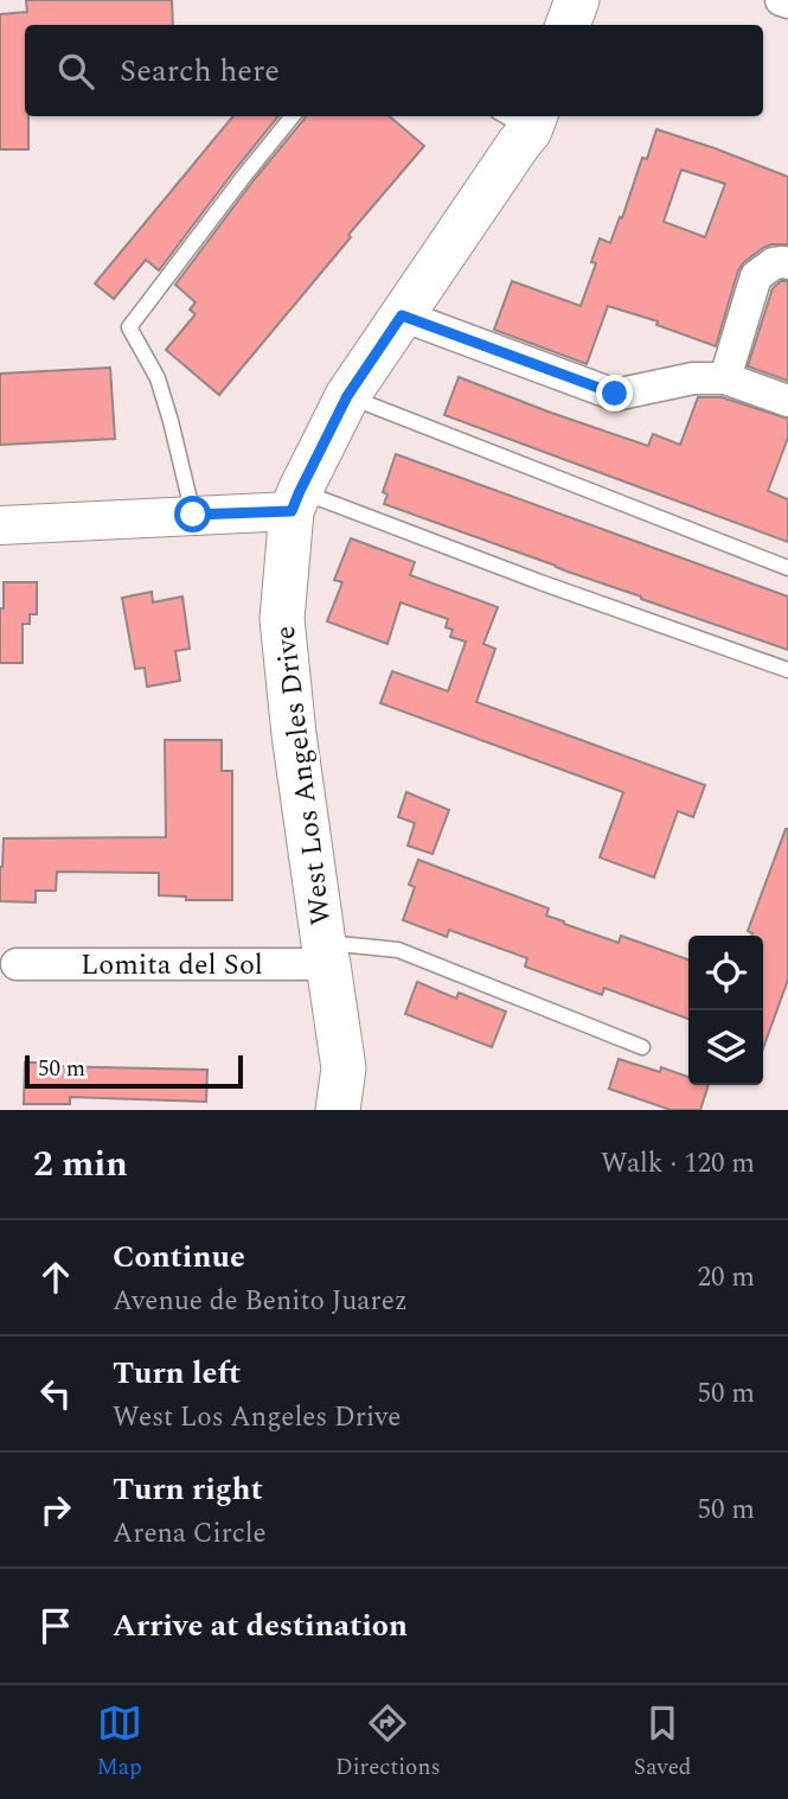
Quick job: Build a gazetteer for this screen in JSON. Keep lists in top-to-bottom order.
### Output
{
  "streets": {
    "main road": ["West Los Angeles Drive"],
    "street": ["Lomita del Sol"]
  },
  "crossings": [
    ["West Los Angeles Drive", "Lomita del Sol"]
  ],
  "scale_bar": "50 m",
  "page": {
    "search": "Search here",
    "scale": "50 m",
    "heading": ["2 min", "Walk · 120 m"],
    "list": [
      ["Continue", "Avenue de Benito Juarez", "20 m"],
      ["Turn left", "West Los Angeles Drive", "50 m"],
      ["Turn right", "Arena Circle", "50 m"],
      "Arrive at destination"
    ],
    "nav": ["Map", "Directions", "Saved"]
  }
}
